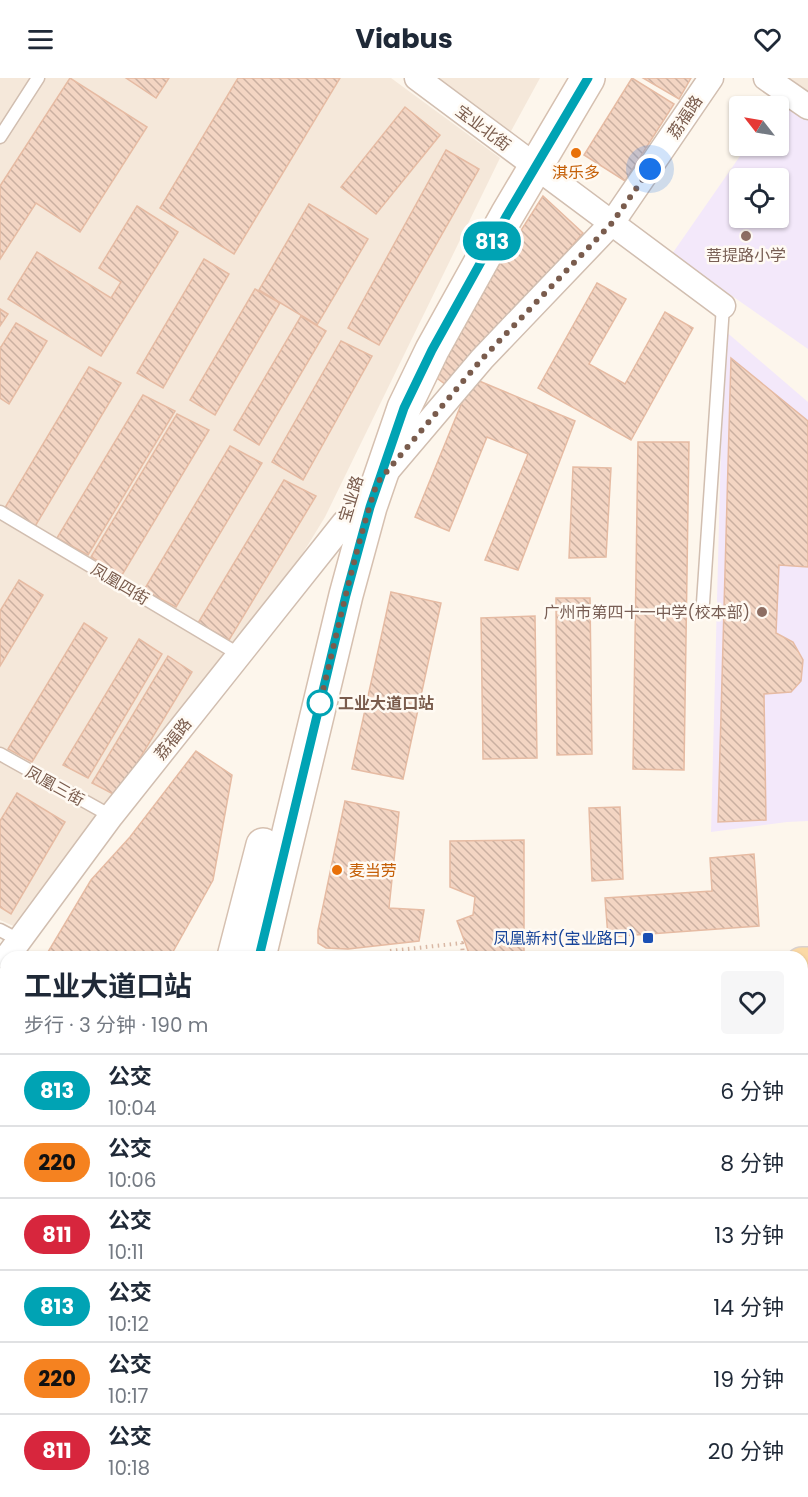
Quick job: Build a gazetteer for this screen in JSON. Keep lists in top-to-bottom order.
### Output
{
  "streets": {
    "main road": ["宝业路"],
    "street": ["荔福路", "宝业北街"],
    "lane": ["凤凰四街", "凤凰三街"]
  },
  "crossings": [
    ["荔福路", "宝业北街"],
    ["荔福路", "宝业路"],
    ["荔福路", "凤凰四街"],
    ["荔福路", "凤凰三街"],
    ["宝业北街", "宝业路"]
  ],
  "places": {
    "other": [
      "淇乐多",
      "菩提路小学",
      "广州市第四十一中学(校本部)",
      "工业大道口站",
      "麦当劳"
    ],
    "transit": ["凤凰新村(宝业路口)"]
  },
  "lines": ["bus line 813"],
  "north": "top left",
  "page": {
    "header": "Viabus",
    "on_map": "813",
    "heading": ["工业大道口站", "步行 · 3 分钟 · 190 m"],
    "list": [
      {
        "mark": "813",
        "name": "公交",
        "note": "10:04",
        "value": "6 分钟"
      },
      {
        "mark": "220",
        "name": "公交",
        "note": "10:06",
        "value": "8 分钟"
      },
      {
        "mark": "811",
        "name": "公交",
        "note": "10:11",
        "value": "13 分钟"
      },
      {
        "mark": "813",
        "name": "公交",
        "note": "10:12",
        "value": "14 分钟"
      },
      {
        "mark": "220",
        "name": "公交",
        "note": "10:17",
        "value": "19 分钟"
      },
      {
        "mark": "811",
        "name": "公交",
        "note": "10:18",
        "value": "20 分钟"
      }
    ]
  }
}
